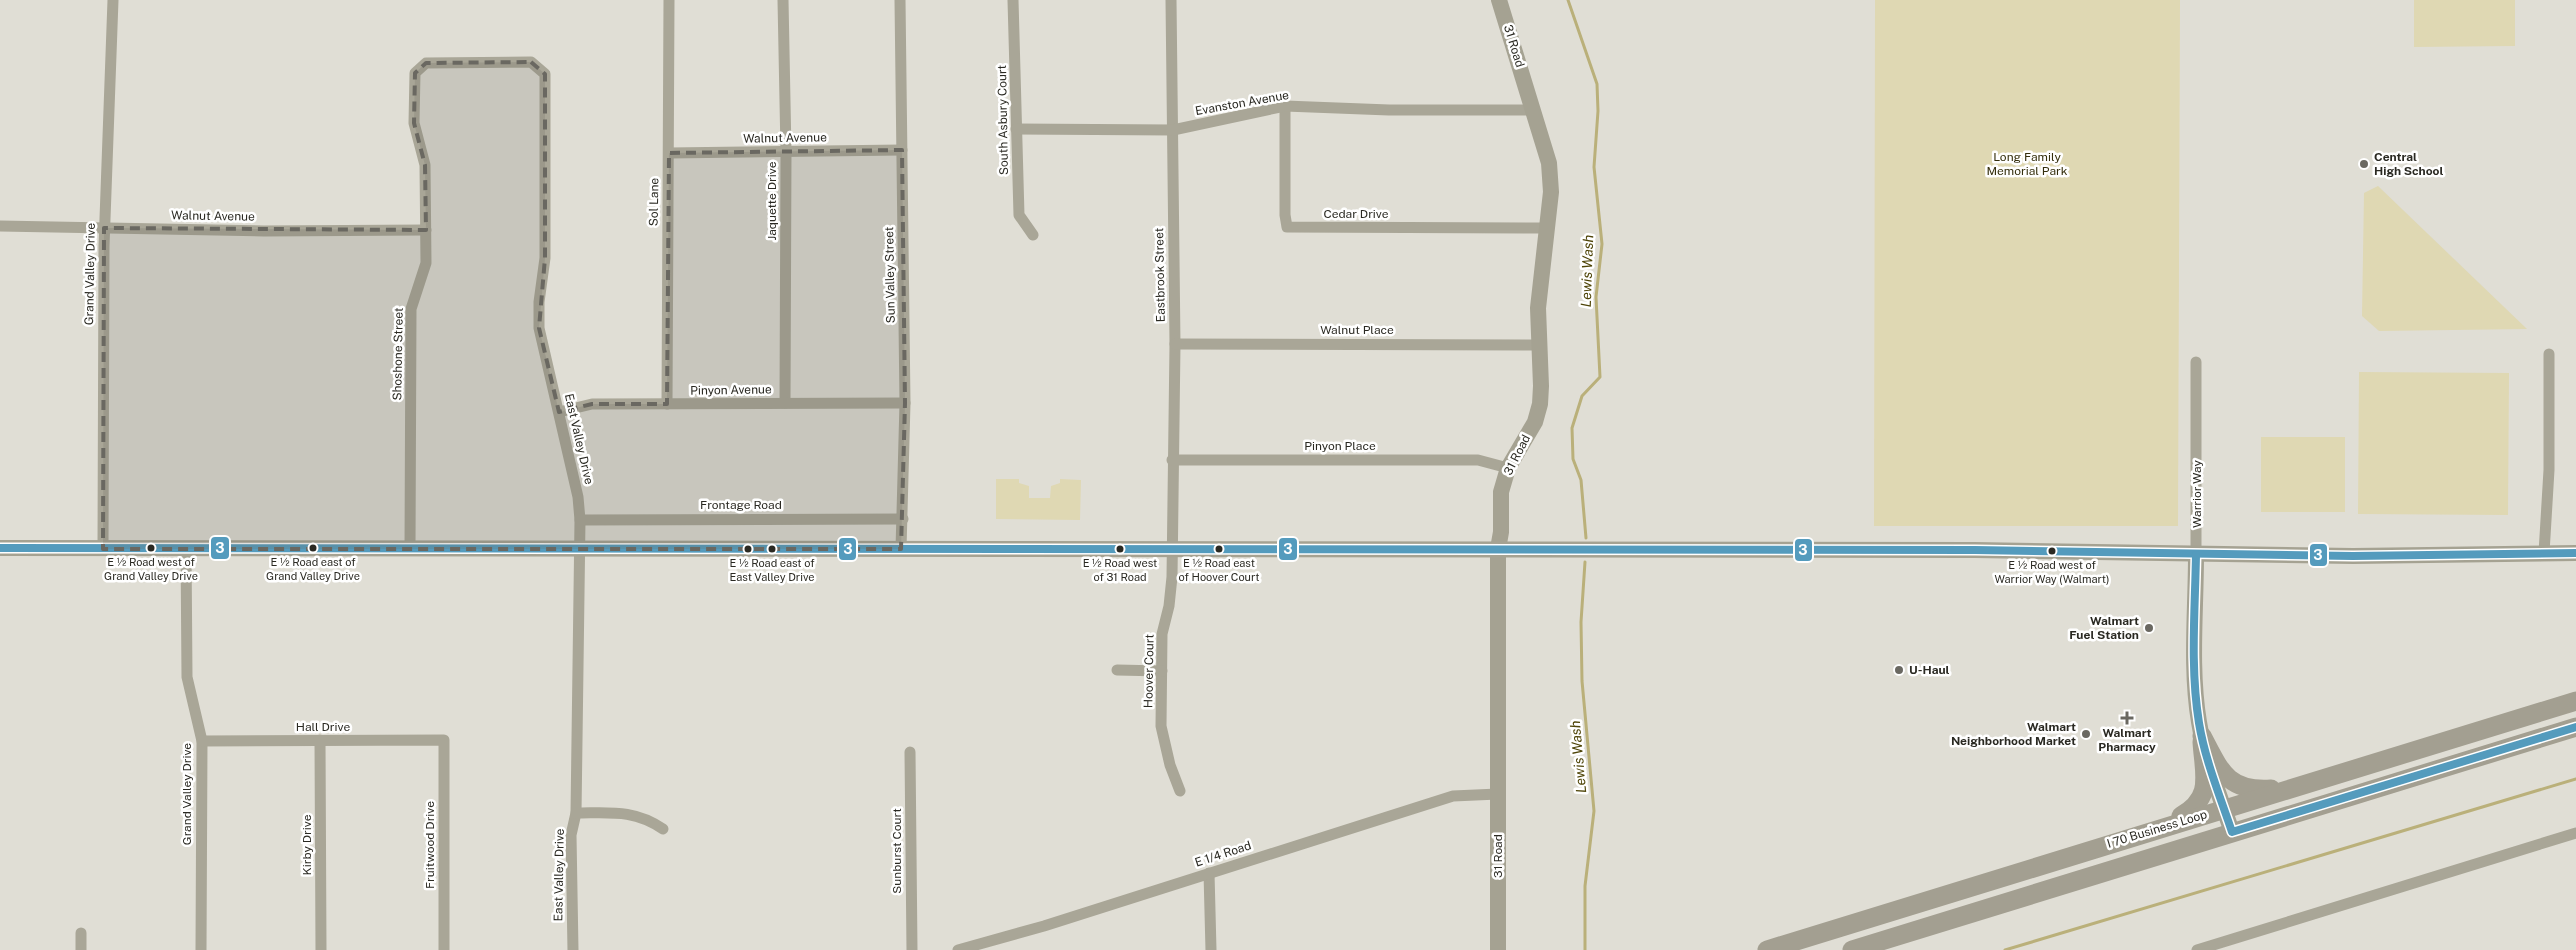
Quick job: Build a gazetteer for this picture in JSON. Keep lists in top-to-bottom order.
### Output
{
  "streets": {
    "main road": ["31 Road", "Warrior Way", "I 70 Business Loop"],
    "street": [
      "Evanston Avenue",
      "South Asbury Court",
      "Walnut Avenue",
      "Jaquette Drive",
      "Sol Lane",
      "Cedar Drive",
      "Grand Valley Drive",
      "Sun Valley Street",
      "Eastbrook Street",
      "Walnut Place",
      "Shoshone Street",
      "Pinyon Avenue",
      "East Valley Drive",
      "Pinyon Place",
      "Frontage Road",
      "Hoover Court",
      "Hall Drive",
      "Kirby Drive",
      "Fruitwood Drive",
      "Sunburst Court",
      "E 1/4 Road"
    ]
  },
  "crossings": [
    ["31 Road", "Evanston Avenue"],
    ["31 Road", "Cedar Drive"],
    ["31 Road", "Walnut Place"],
    ["31 Road", "Pinyon Place"],
    ["31 Road", "E 1/4 Road"],
    ["Evanston Avenue", "South Asbury Court"],
    ["Evanston Avenue", "Cedar Drive"],
    ["Evanston Avenue", "Eastbrook Street"],
    ["Walnut Avenue", "Jaquette Drive"],
    ["Walnut Avenue", "Sol Lane"],
    ["Walnut Avenue", "Grand Valley Drive"],
    ["Walnut Avenue", "Sun Valley Street"],
    ["Walnut Avenue", "Shoshone Street"],
    ["Jaquette Drive", "Pinyon Avenue"],
    ["Sol Lane", "Pinyon Avenue"],
    ["Grand Valley Drive", "Hall Drive"],
    ["Sun Valley Street", "Pinyon Avenue"],
    ["Sun Valley Street", "Frontage Road"],
    ["Eastbrook Street", "Walnut Place"],
    ["Eastbrook Street", "Pinyon Place"],
    ["Eastbrook Street", "Hoover Court"],
    ["Shoshone Street", "East Valley Drive"],
    ["Pinyon Avenue", "East Valley Drive"],
    ["East Valley Drive", "Frontage Road"],
    ["Warrior Way", "I 70 Business Loop"],
    ["Hall Drive", "Kirby Drive"],
    ["Hall Drive", "Fruitwood Drive"]
  ],
  "water": ["Lewis Wash"],
  "parks": ["Long Family Memorial Park"],
  "places": {
    "other": [
      "Central High School",
      "E ½ Road west of Grand Valley Drive",
      "E ½ Road east of Grand Valley Drive",
      "E ½ Road east of East Valley Drive",
      "E ½ Road west of 31 Road",
      "E ½ Road east of Hoover Court",
      "E ½ Road west of Warrior Way (Walmart)",
      "Walmart Fuel Station",
      "U-Haul",
      "Walmart Neighborhood Market"
    ],
    "health": ["Walmart Pharmacy"]
  },
  "lines": ["transit line 3"]
}
